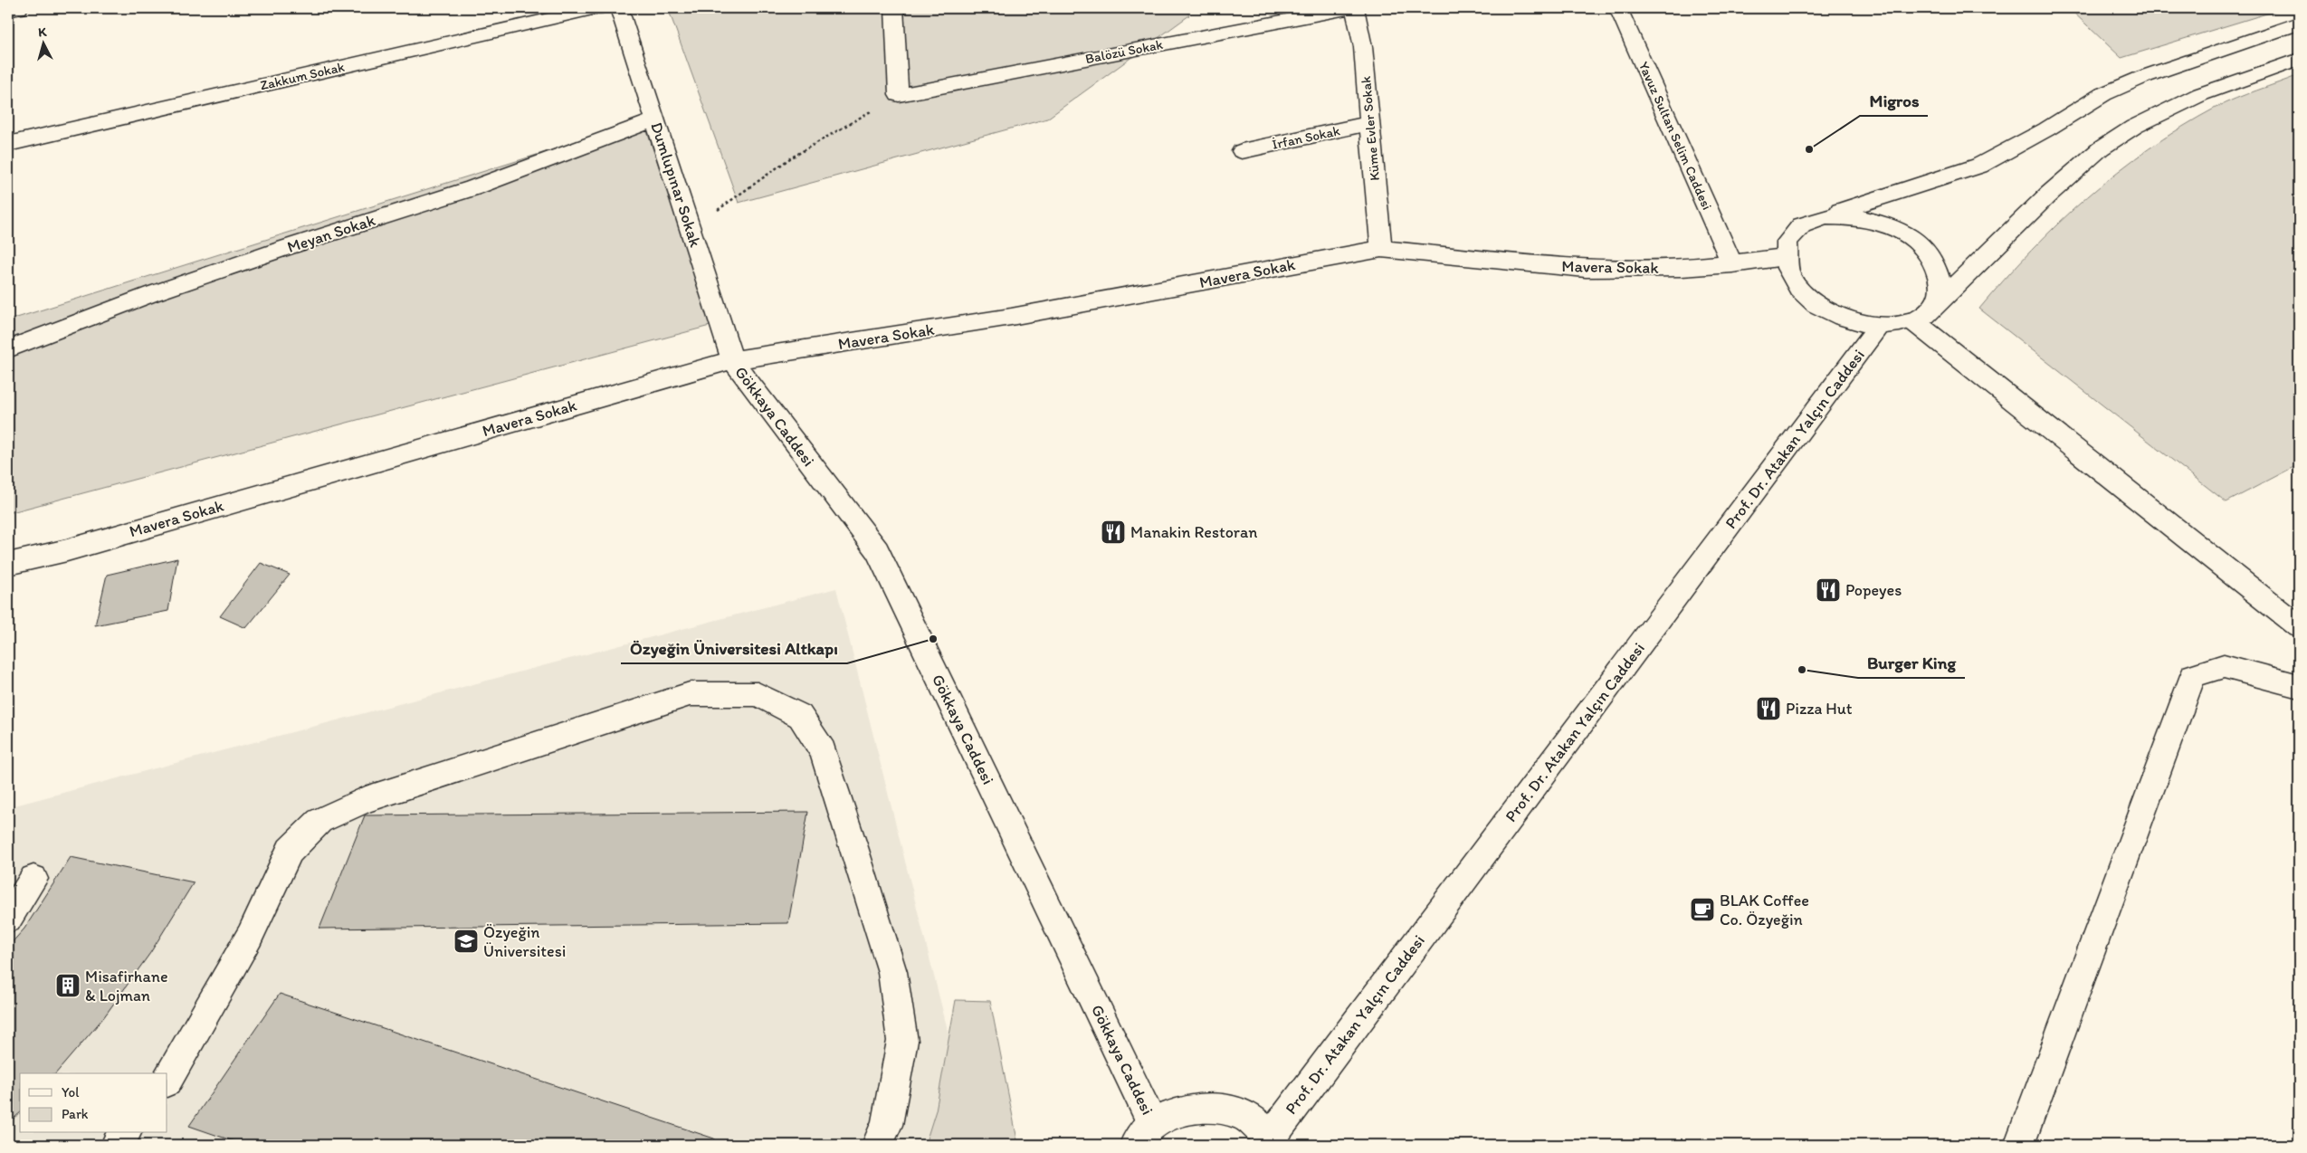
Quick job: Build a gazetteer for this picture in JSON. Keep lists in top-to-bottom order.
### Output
{
  "streets": {
    "street": [
      "Balözü Sokak",
      "Zakkum Sokak",
      "Küme Evler Sokak",
      "Yavuz Sultan Selim Caddesi",
      "İrfan Sokak",
      "Dumlupınar Sokak",
      "Meyan Sokak",
      "Mavera Sokak",
      "Gökkaya Caddesi",
      "Prof. Dr. Atakan Yalçın Caddesi"
    ]
  },
  "crossings": [
    ["Küme Evler Sokak", "İrfan Sokak"],
    ["Küme Evler Sokak", "Mavera Sokak"],
    ["Yavuz Sultan Selim Caddesi", "Mavera Sokak"],
    ["Dumlupınar Sokak", "Meyan Sokak"],
    ["Dumlupınar Sokak", "Mavera Sokak"],
    ["Dumlupınar Sokak", "Gökkaya Caddesi"],
    ["Mavera Sokak", "Gökkaya Caddesi"],
    ["Mavera Sokak", "Prof. Dr. Atakan Yalçın Caddesi"],
    ["Gökkaya Caddesi", "Prof. Dr. Atakan Yalçın Caddesi"]
  ],
  "places": {
    "other": ["Migros", "Özyeğin Üniversitesi Altkapı", "Burger King"],
    "restaurant": ["Manakin Restoran", "Popeyes", "Pizza Hut"],
    "cafe": ["BLAK Coffee Co. Özyeğin"],
    "school or university": ["Özyeğin Üniversitesi"],
    "building": ["Misafirhane & Lojman"]
  },
  "legend": ["Yol", "Park"],
  "north": "top"
}
